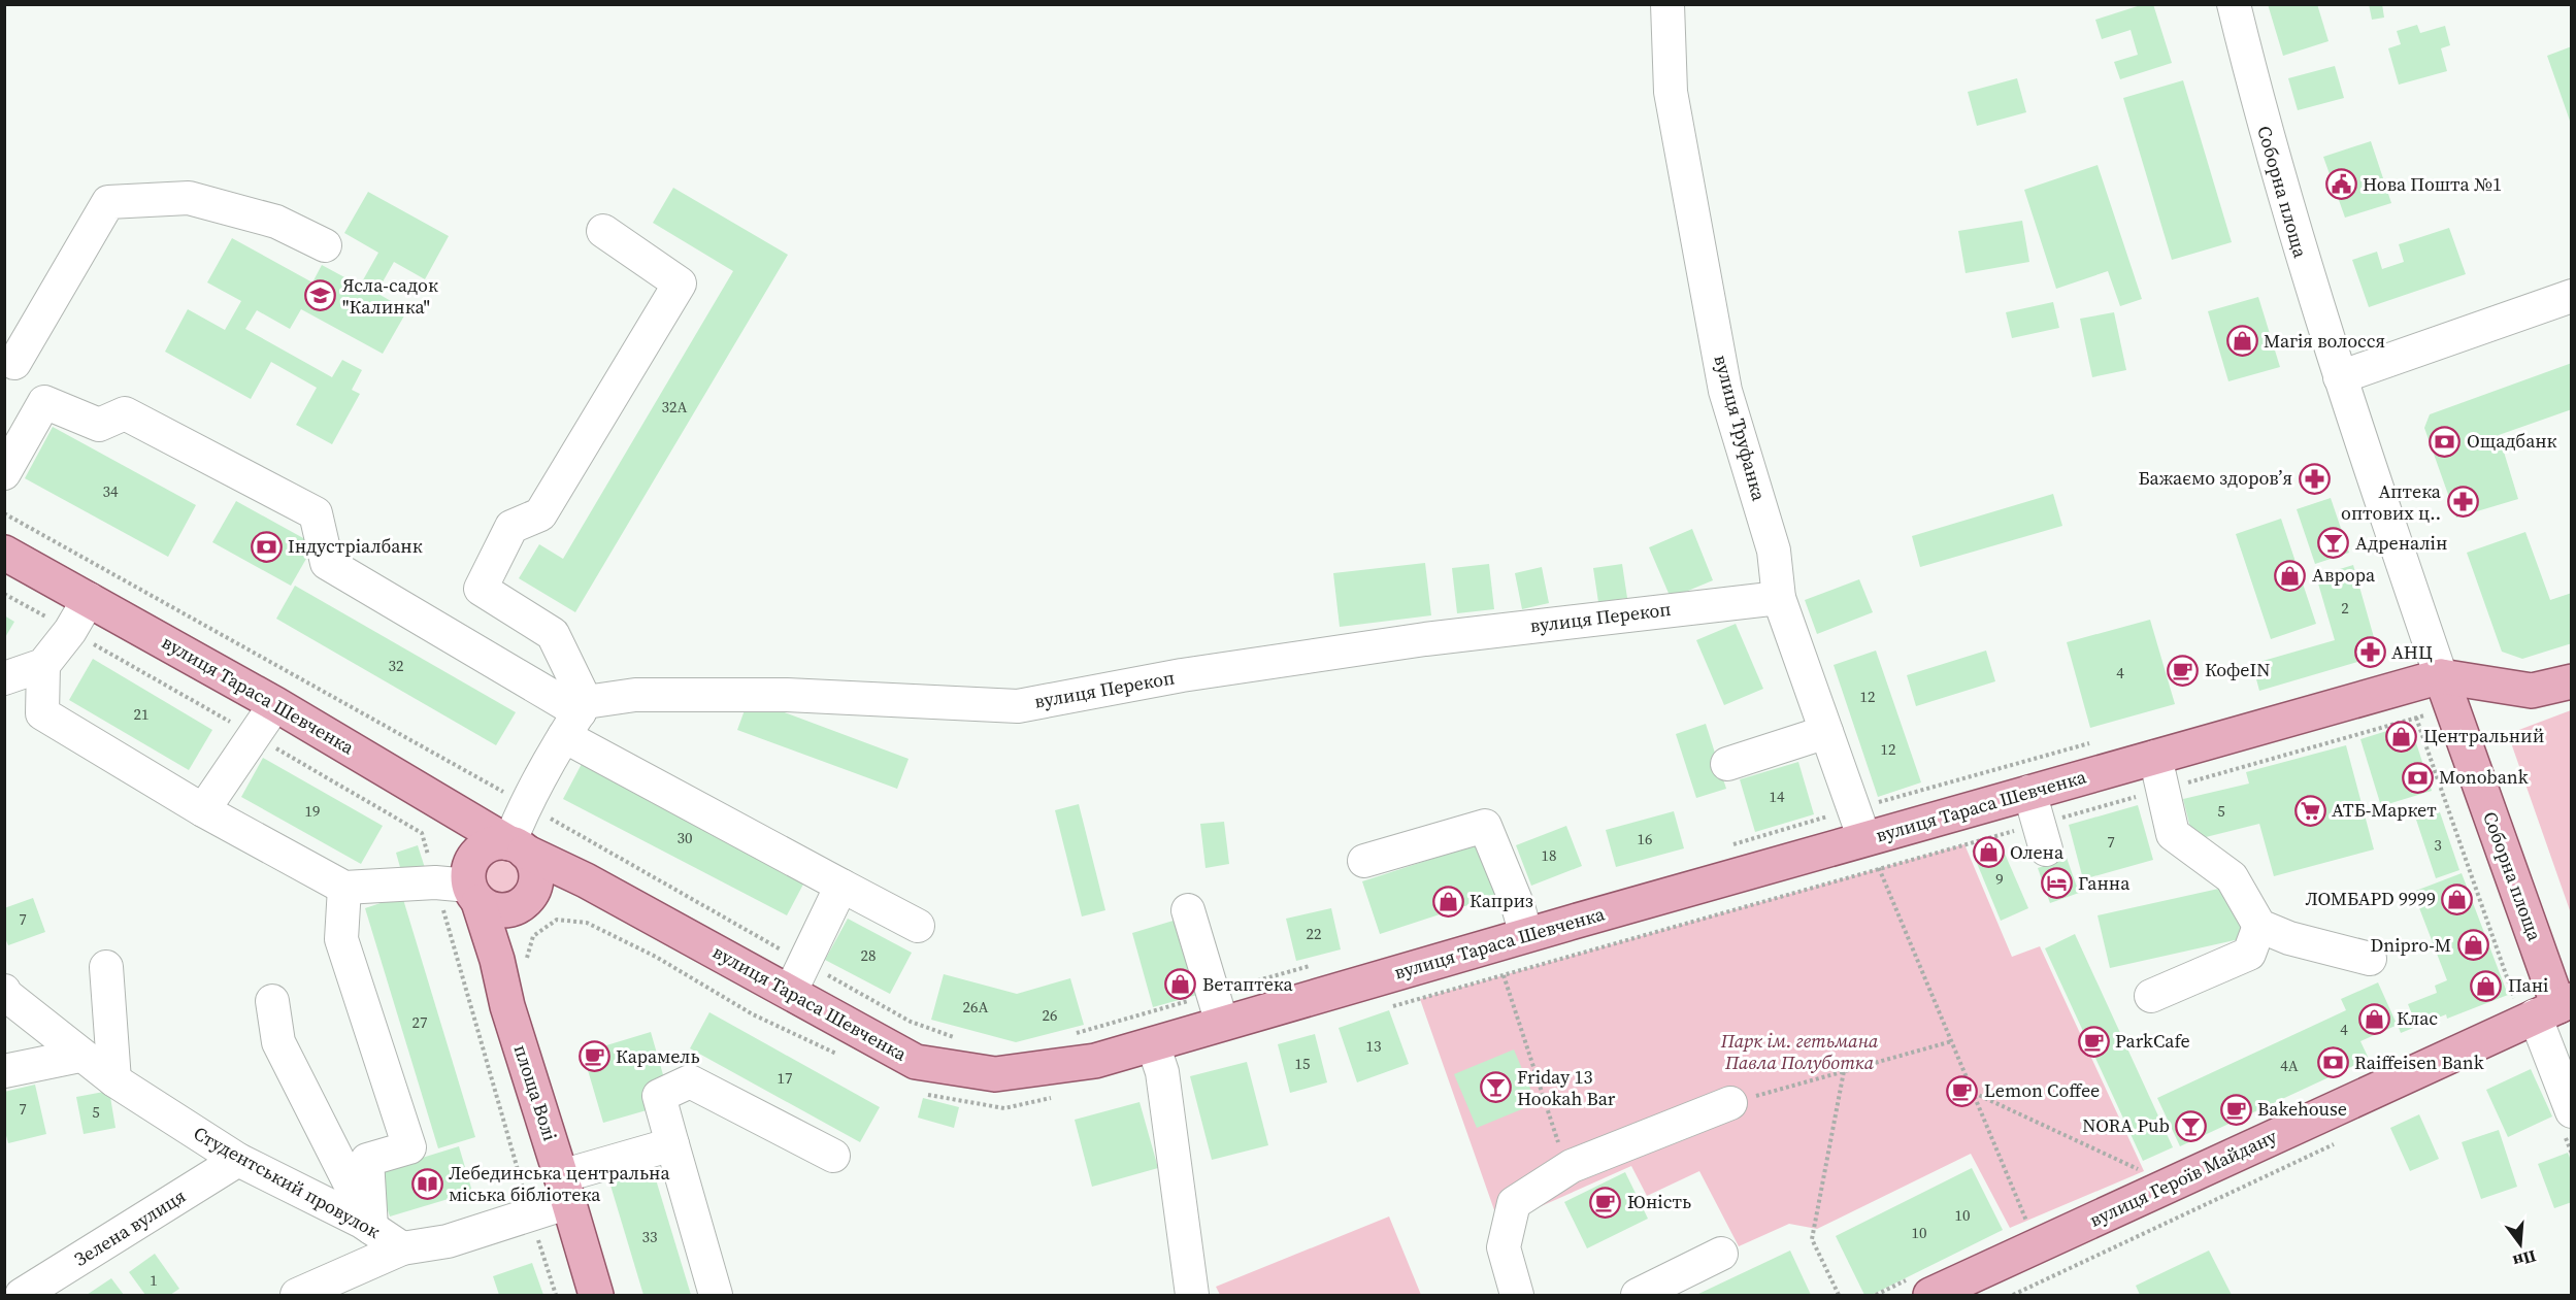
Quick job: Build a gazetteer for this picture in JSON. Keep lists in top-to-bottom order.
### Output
{
  "streets": {
    "main road": [
      "Соборна площа",
      "вулиця Тараса Шевченка",
      "площа Волі",
      "вулиця Героїв Майдану"
    ],
    "street": [
      "вулиця Труфанка",
      "вулиця Перекоп",
      "Студентський провулок",
      "Зелена вулиця"
    ]
  },
  "crossings": [
    ["Соборна площа", "вулиця Тараса Шевченка"],
    ["Соборна площа", "вулиця Героїв Майдану"],
    ["вулиця Труфанка", "вулиця Перекоп"],
    ["вулиця Труфанка", "вулиця Тараса Шевченка"],
    ["вулиця Тараса Шевченка", "площа Волі"],
    ["Студентський провулок", "Зелена вулиця"]
  ],
  "parks": ["Парк ім. гетьмана Павла Полуботка"],
  "places": {
    "public building": ["Нова Пошта №1"],
    "school or university": ["Ясла-садок \"Калинка\""],
    "shop": [
      "Магія волосся",
      "Аврора",
      "Центральний",
      "Олена",
      "ЛОМБАРD 9999",
      "Каприз",
      "Dnipro-M",
      "Ветаптека",
      "Пані",
      "Клас"
    ],
    "bank": [
      "Ощадбанк",
      "Індустріалбанк",
      "Monobank",
      "Raiffeisen Bank"
    ],
    "pharmacy": ["Бажаємо здоровʼя", "Аптека оптових ц‥", "АНЦ"],
    "bar": ["Адреналін", "Friday 13 Hookah Bar", "NORA Pub"],
    "cafe": [
      "КофеIN",
      "ParkCafe",
      "Карамель",
      "Lemon Coffee",
      "Bakehouse",
      "Юність"
    ],
    "supermarket": ["АТБ-Маркет"],
    "hotel": ["Ганна"],
    "library": ["Лебединська центральна міська бібліотека"]
  },
  "house_numbers": [
    "32А",
    "34",
    "2",
    "32",
    "4",
    "12",
    "21",
    "12",
    "14",
    "19",
    "5",
    "30",
    "16",
    "7",
    "3",
    "18",
    "9",
    "7",
    "22",
    "28",
    "26А",
    "26",
    "27",
    "4",
    "13",
    "15",
    "4А",
    "17",
    "7",
    "5",
    "10",
    "10",
    "33",
    "1"
  ],
  "north": "bottom"
}
